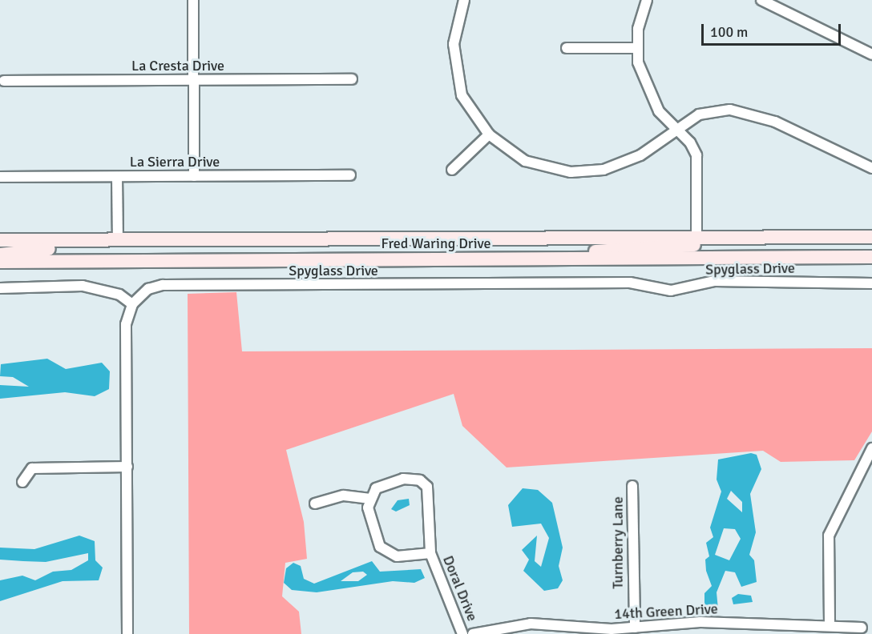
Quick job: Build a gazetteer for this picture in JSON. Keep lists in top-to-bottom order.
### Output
{
  "streets": {
    "main road": ["Fred Waring Drive"],
    "street": [
      "La Cresta Drive",
      "La Sierra Drive",
      "Spyglass Drive",
      "Turnberry Lane",
      "Doral Drive",
      "14th Green Drive"
    ]
  },
  "crossings": [
    ["Turnberry Lane", "14th Green Drive"]
  ],
  "scale_bar": "100 m"
}
